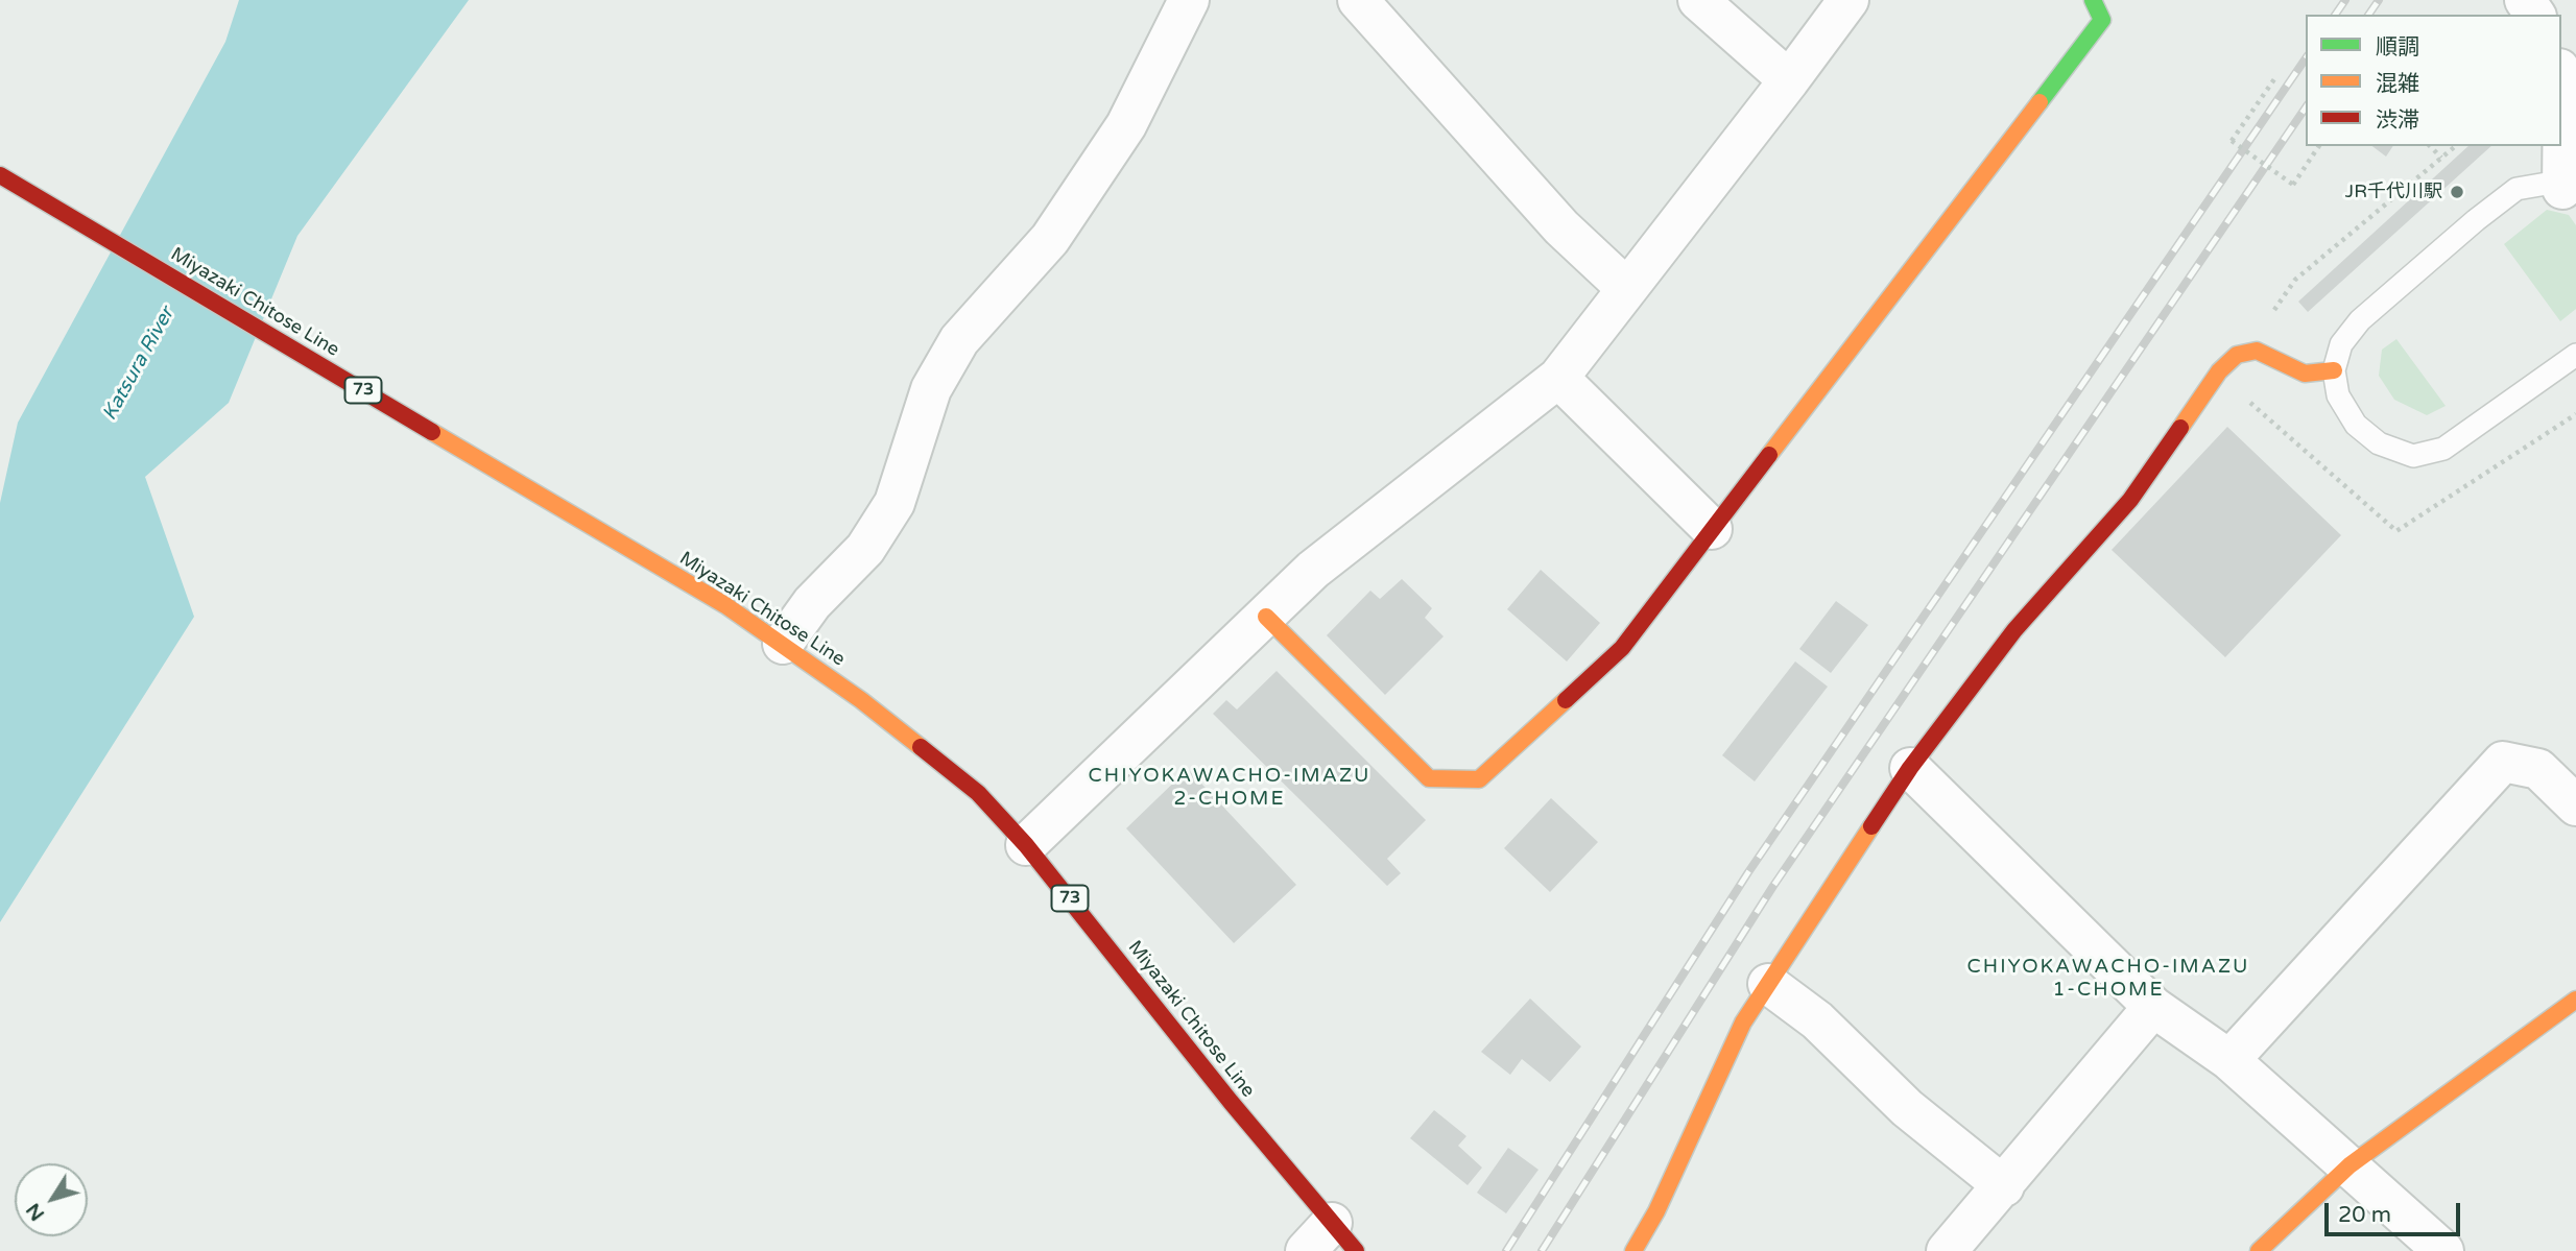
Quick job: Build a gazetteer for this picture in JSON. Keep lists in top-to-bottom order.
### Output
{
  "streets": {
    "street": ["Miyazaki Chitose Line", "73"]
  },
  "districts": ["CHIYOKAWACHO-IMAZU 2-CHOME", "CHIYOKAWACHO-IMAZU 1-CHOME"],
  "water": ["Katsura River"],
  "places": ["JR千代川駅"],
  "legend": ["順調", "混雑", "渋滞"],
  "scale_bar": "20 m",
  "north": "bottom left"
}
